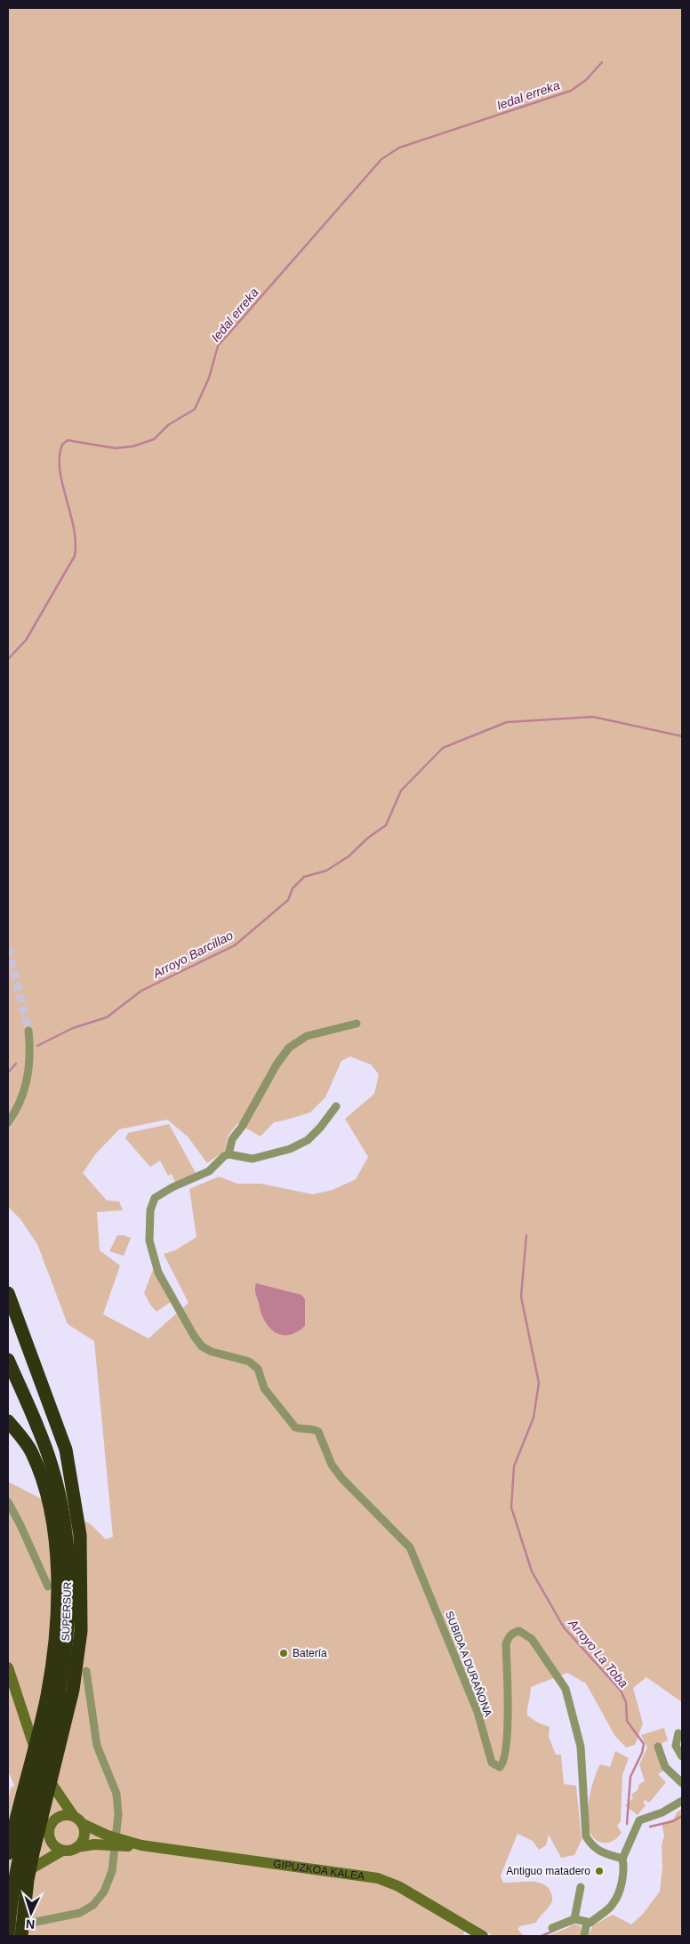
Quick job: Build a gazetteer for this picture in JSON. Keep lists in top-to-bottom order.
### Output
{
  "streets": {
    "highway": ["SUPERSUR"],
    "street": ["SUBIDA A DURAÑONA", "GIPUZKOA KALEA"]
  },
  "water": ["Iedal erreka", "Arroyo Barcillao", "Arroyo La Toba"],
  "places": ["Batería", "Antiguo matadero"],
  "north": "bottom"
}
